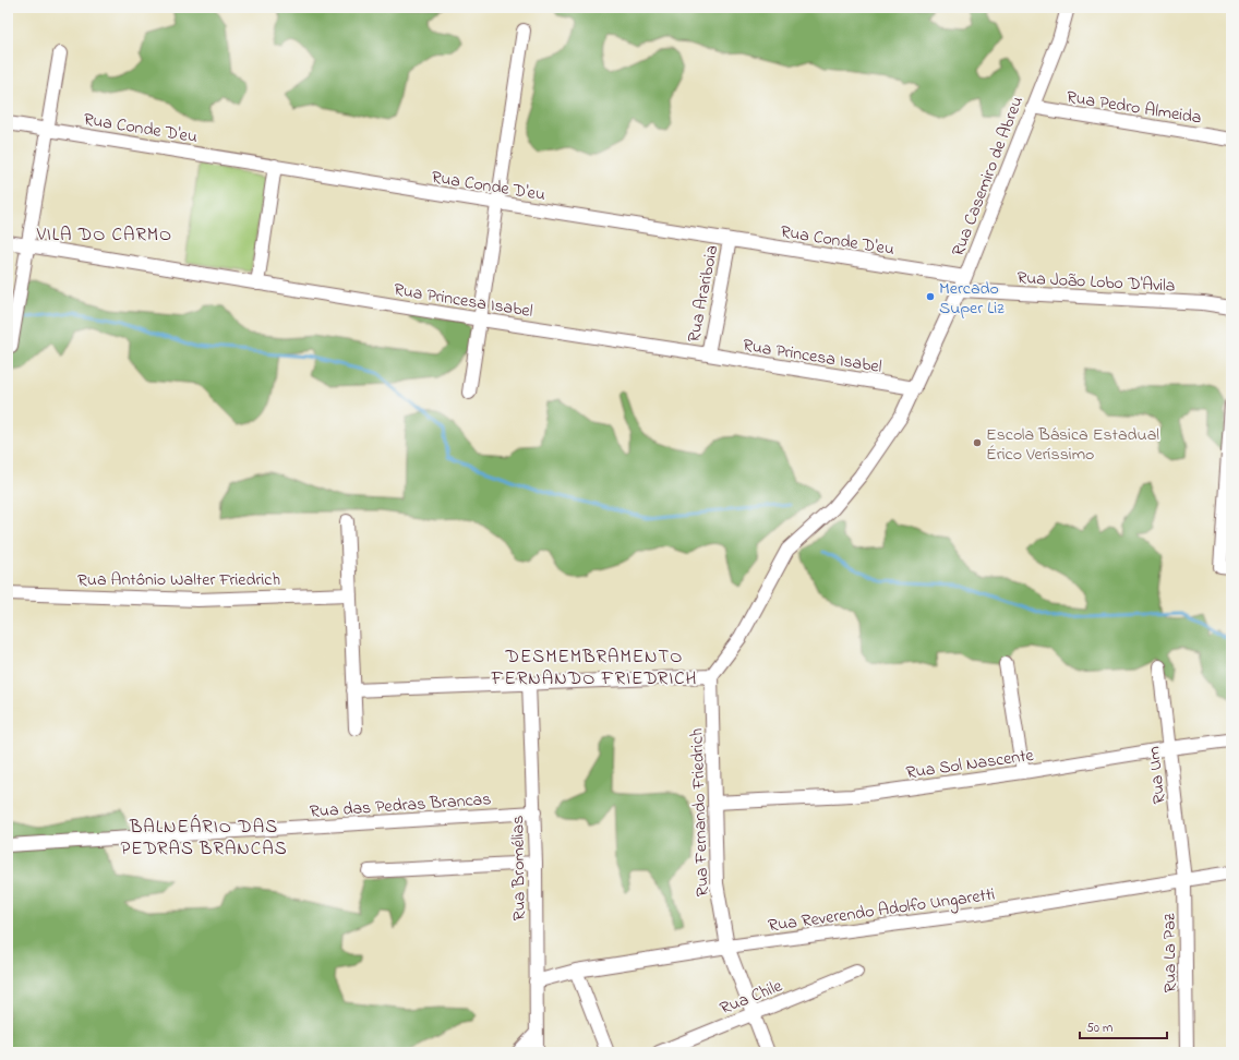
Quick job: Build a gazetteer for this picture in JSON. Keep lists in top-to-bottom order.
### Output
{
  "streets": {
    "street": [
      "Rua Pedro Almeida",
      "Rua Conde D'eu",
      "Rua Casemiro de Abreu",
      "Rua João Lobo D'Avila",
      "Rua Arariboia",
      "Rua Princesa Isabel",
      "Rua Antônio Walter Friedrich",
      "Rua Sol Nascente",
      "Rua Um",
      "Rua das Pedras Brancas",
      "Rua Fernando Friedrich",
      "Rua Bromélias",
      "Rua Reverendo Adolfo Ungaretti",
      "Rua La Paz",
      "Rua Chile"
    ]
  },
  "crossings": [
    ["Rua Pedro Almeida", "Rua Casemiro de Abreu"],
    ["Rua Conde D'eu", "Rua Casemiro de Abreu"],
    ["Rua Conde D'eu", "Rua Arariboia"],
    ["Rua Casemiro de Abreu", "Rua João Lobo D'Avila"],
    ["Rua Casemiro de Abreu", "Rua Princesa Isabel"],
    ["Rua Casemiro de Abreu", "Rua Fernando Friedrich"],
    ["Rua Arariboia", "Rua Princesa Isabel"],
    ["Rua Sol Nascente", "Rua Um"],
    ["Rua Sol Nascente", "Rua Fernando Friedrich"],
    ["Rua Um", "Rua Reverendo Adolfo Ungaretti"],
    ["Rua Um", "Rua La Paz"],
    ["Rua das Pedras Brancas", "Rua Bromélias"],
    ["Rua Fernando Friedrich", "Rua Reverendo Adolfo Ungaretti"],
    ["Rua Fernando Friedrich", "Rua Chile"],
    ["Rua Bromélias", "Rua Reverendo Adolfo Ungaretti"],
    ["Rua Reverendo Adolfo Ungaretti", "Rua La Paz"]
  ],
  "districts": ["VILA DO CARMO", "DESMEMBRAMENTO FERNANDO FRIEDRICH", "BALNEÁRIO DAS PEDRAS BRANCAS"],
  "places": ["Mercado Super Liz", "Escola Básica Estadual Érico Veríssimo"],
  "scale_bar": "50 m"
}
